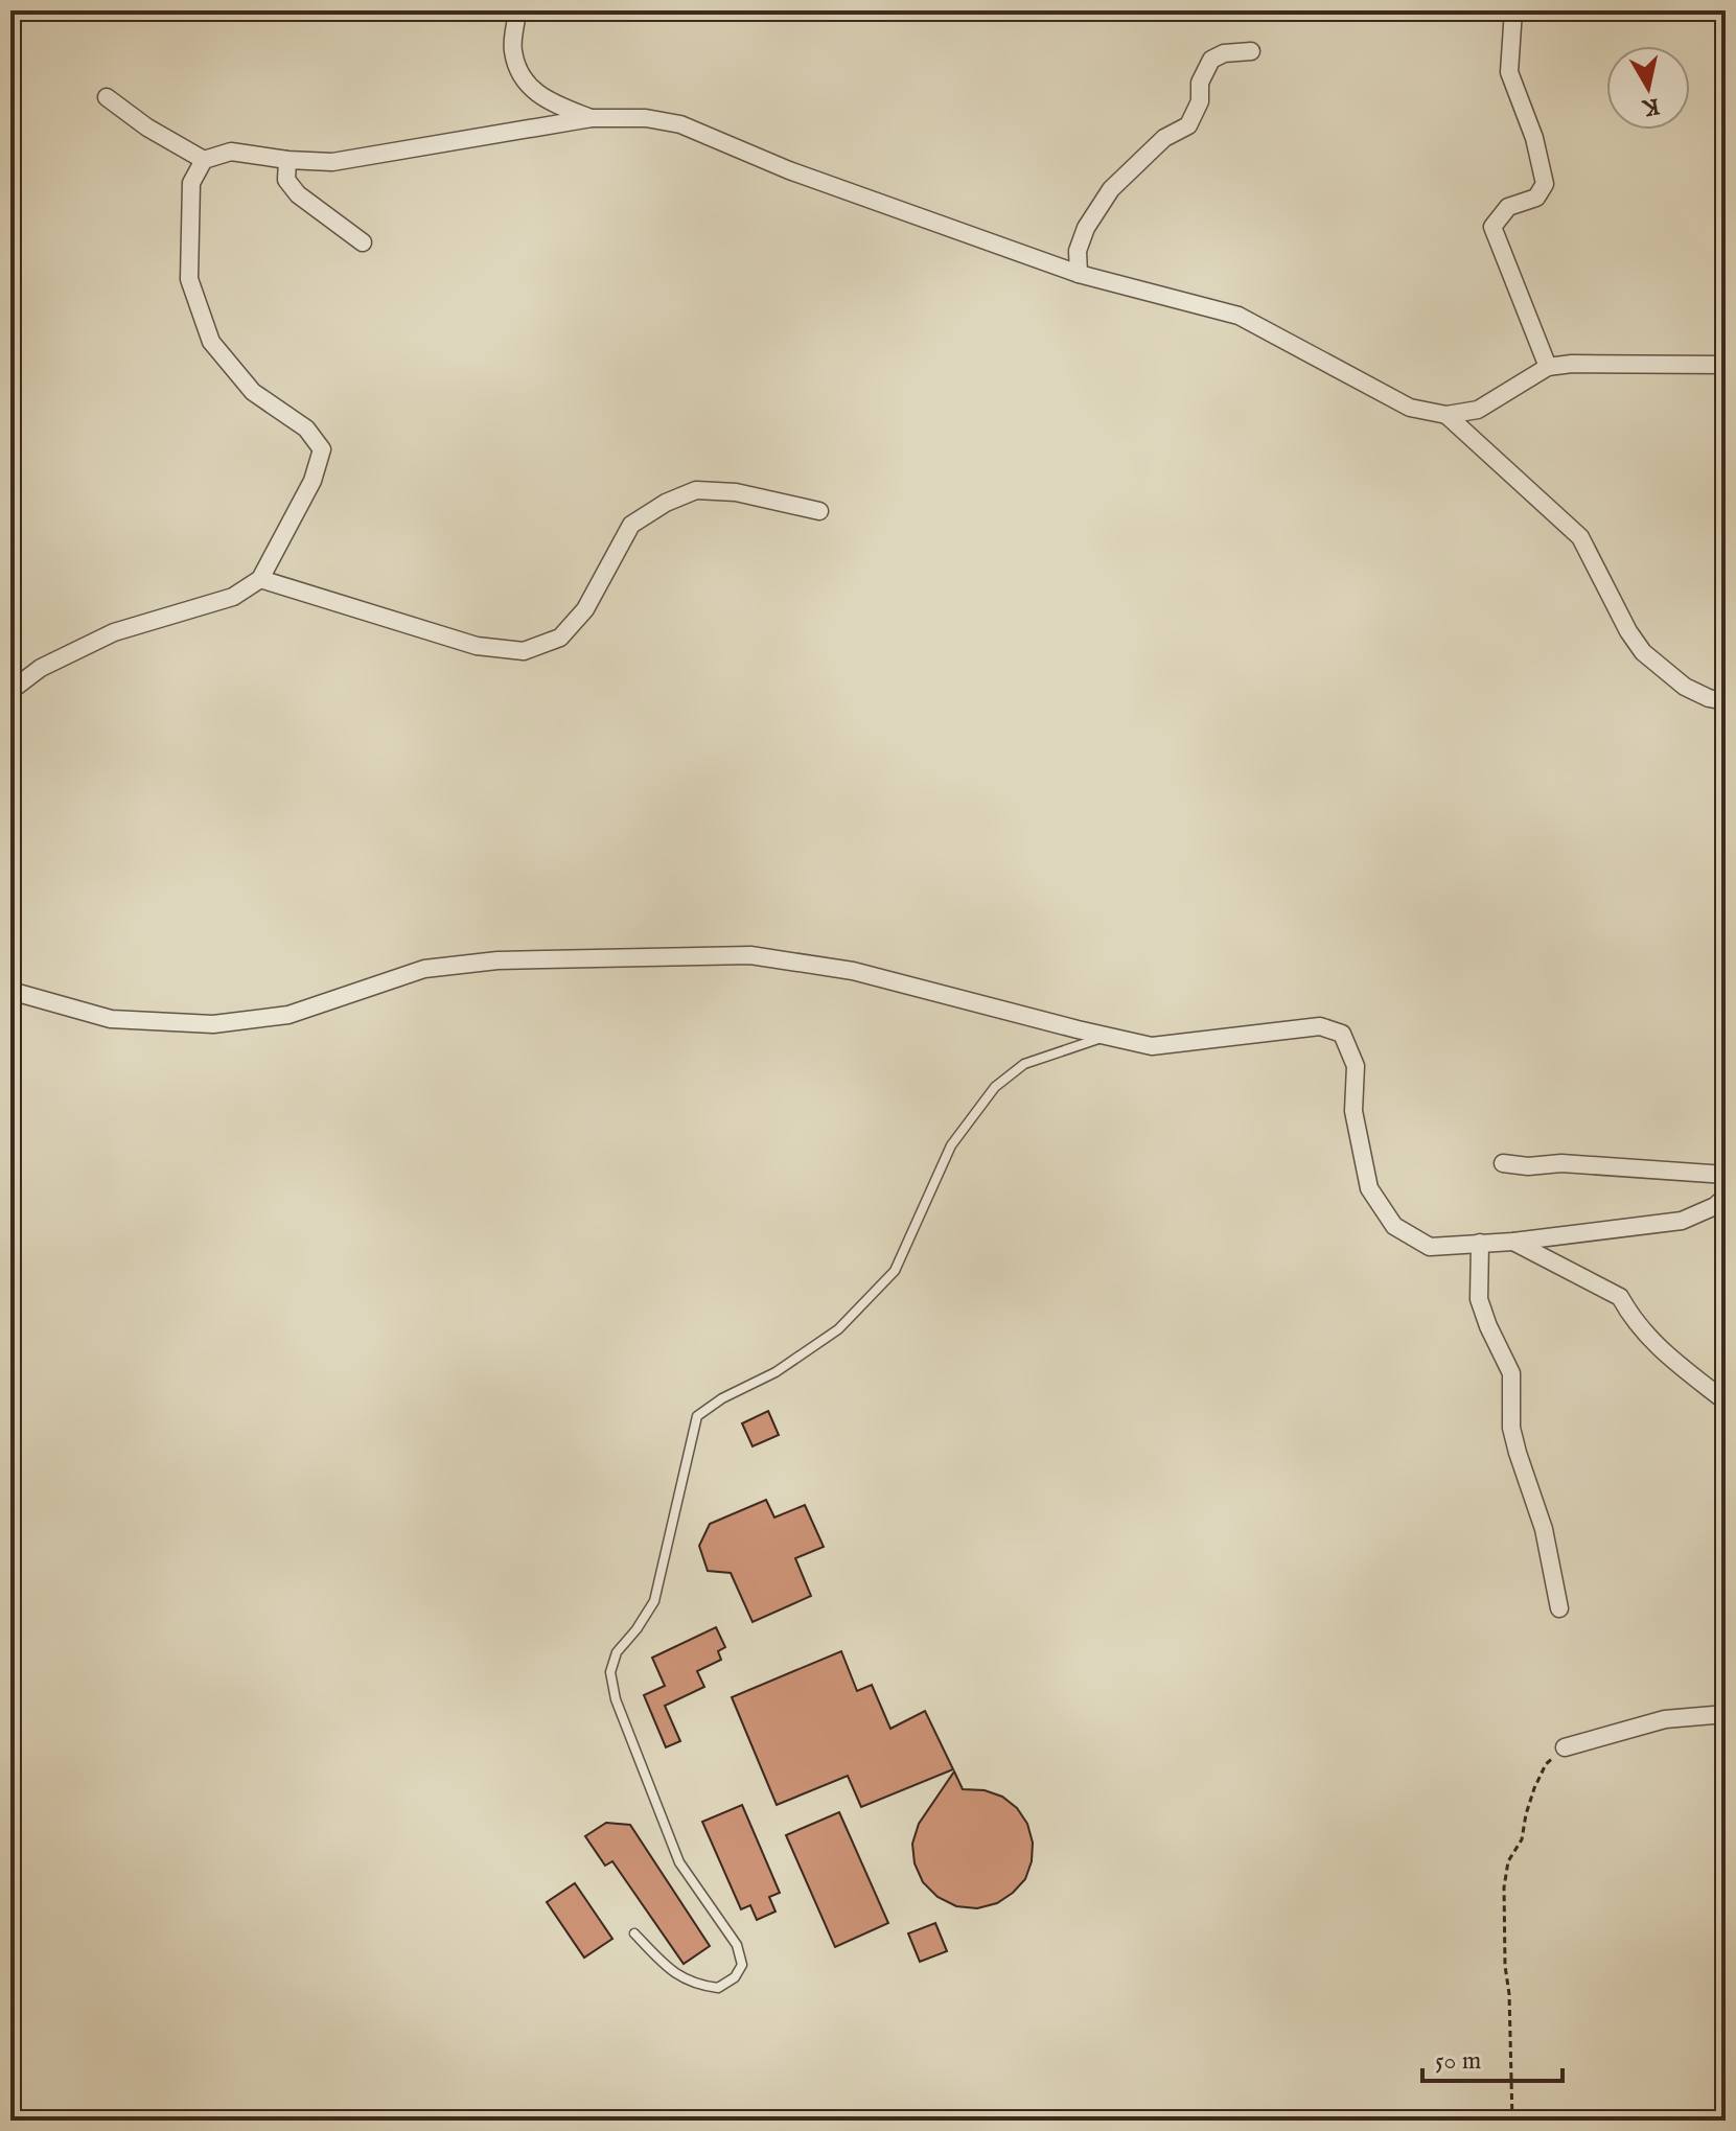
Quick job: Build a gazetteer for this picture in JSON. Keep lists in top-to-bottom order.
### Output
{
  "scale_bar": "50 m",
  "north": "bottom"
}
